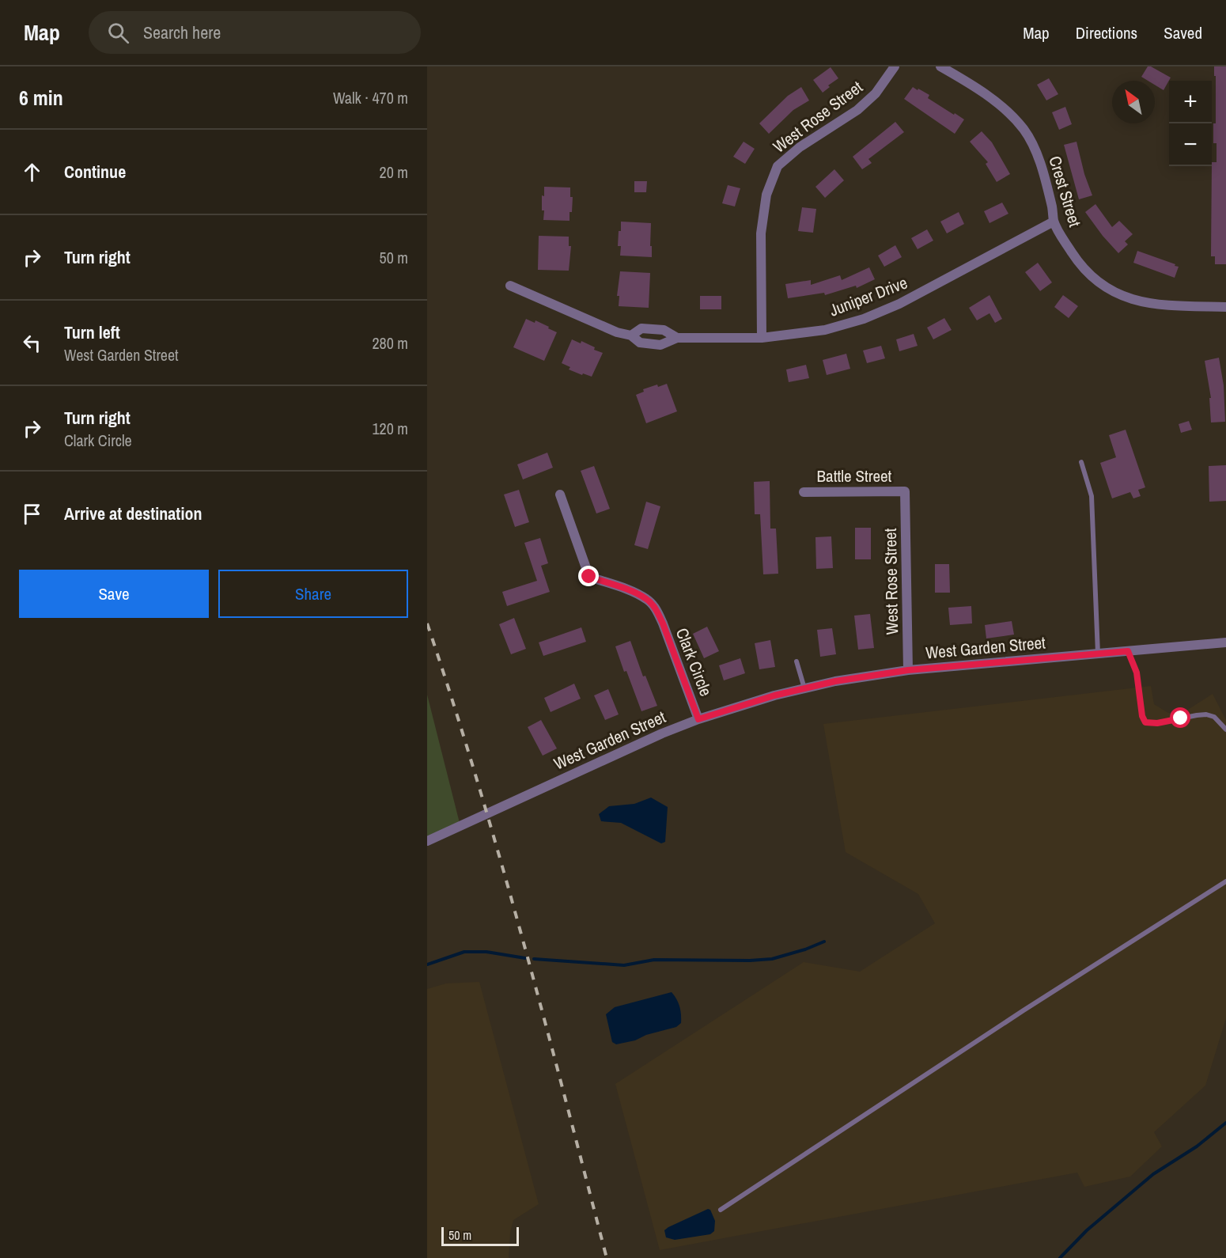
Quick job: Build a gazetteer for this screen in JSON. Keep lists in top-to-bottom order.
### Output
{
  "streets": {
    "street": [
      "West Rose Street",
      "Crest Street",
      "Juniper Drive",
      "Battle Street",
      "West Garden Street",
      "Clark Circle"
    ]
  },
  "crossings": [
    ["West Rose Street", "Juniper Drive"],
    ["West Rose Street", "Battle Street"],
    ["West Rose Street", "West Garden Street"],
    ["Crest Street", "Juniper Drive"],
    ["West Garden Street", "Clark Circle"]
  ],
  "scale_bar": "50 m",
  "north": "top left",
  "page": {
    "header": "Map",
    "search": "Search here",
    "nav": ["Map", "Directions", "Saved"],
    "heading": ["6 min", "Walk · 470 m"],
    "map_buttons": ["+", "−"],
    "list": [
      ["Continue", "20 m"],
      ["Turn right", "50 m"],
      ["Turn left", "West Garden Street", "280 m"],
      ["Turn right", "Clark Circle", "120 m"],
      "Arrive at destination"
    ],
    "buttons": ["Save", "Share"],
    "scale": "50 m"
  }
}
